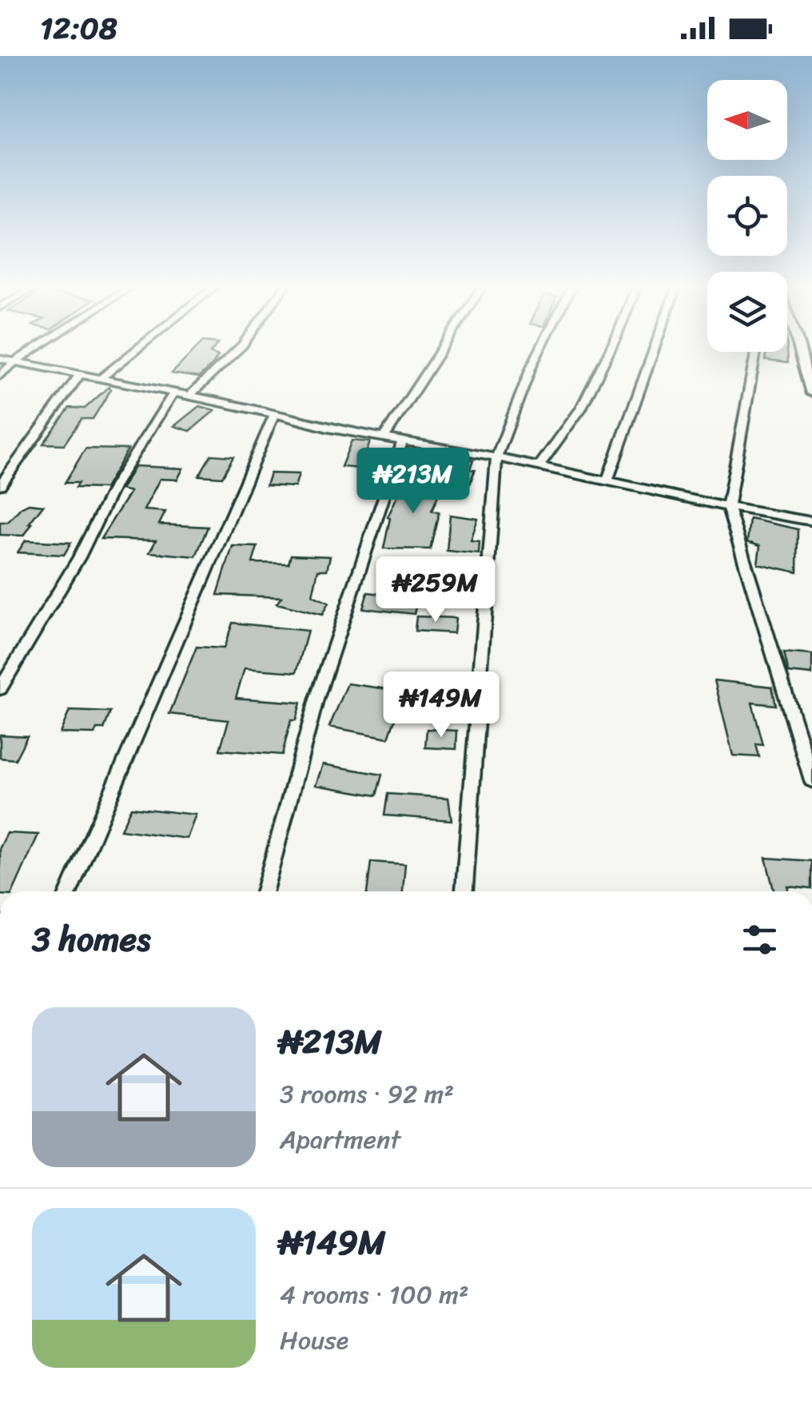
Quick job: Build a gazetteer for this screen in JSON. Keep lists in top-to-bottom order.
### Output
{
  "north": "left",
  "page": {
    "status": "12:08",
    "price": ["₦213M", "₦259M", "₦149M"],
    "heading": "3 homes",
    "list": [
      {
        "name": "₦213M",
        "note": "3 rooms · 92 m² · Apartment"
      },
      {
        "name": "₦149M",
        "note": "4 rooms · 100 m² · House"
      }
    ]
  }
}
